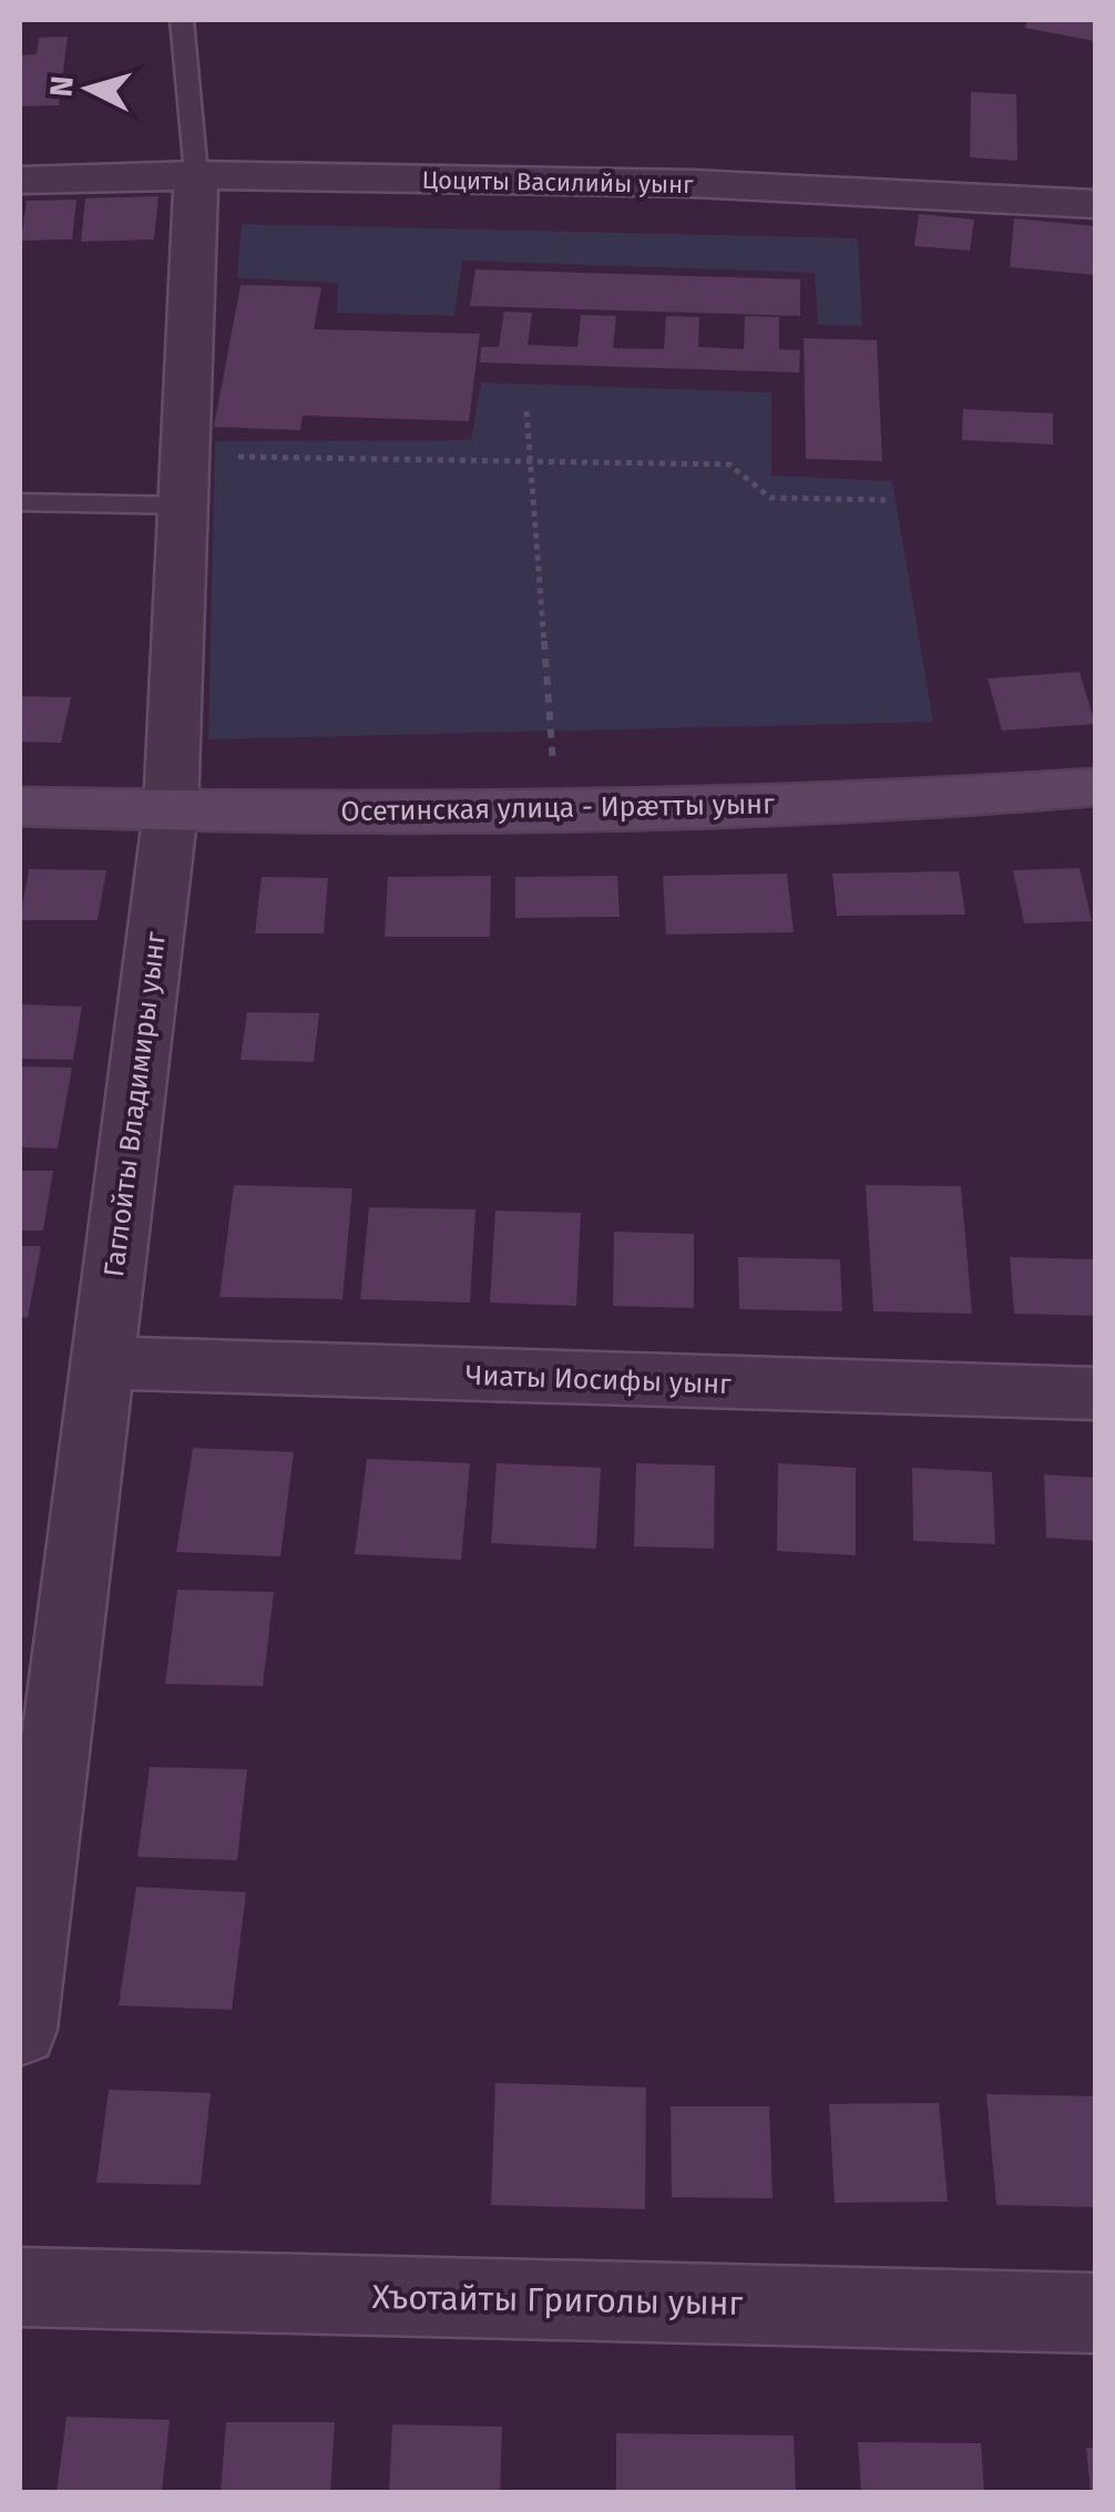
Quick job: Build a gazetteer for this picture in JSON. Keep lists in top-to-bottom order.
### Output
{
  "streets": {
    "street": [
      "Цоциты Василийы уынг",
      "Осетинская улица - Ирæтты уынг",
      "Гаглойты Владимиры уынг",
      "Чиаты Иосифы уынг",
      "Хъотайты Григолы уынг"
    ]
  },
  "crossings": [
    ["Цоциты Василийы уынг", "Гаглойты Владимиры уынг"],
    ["Осетинская улица - Ирæтты уынг", "Гаглойты Владимиры уынг"],
    ["Гаглойты Владимиры уынг", "Чиаты Иосифы уынг"]
  ],
  "north": "left"
}
